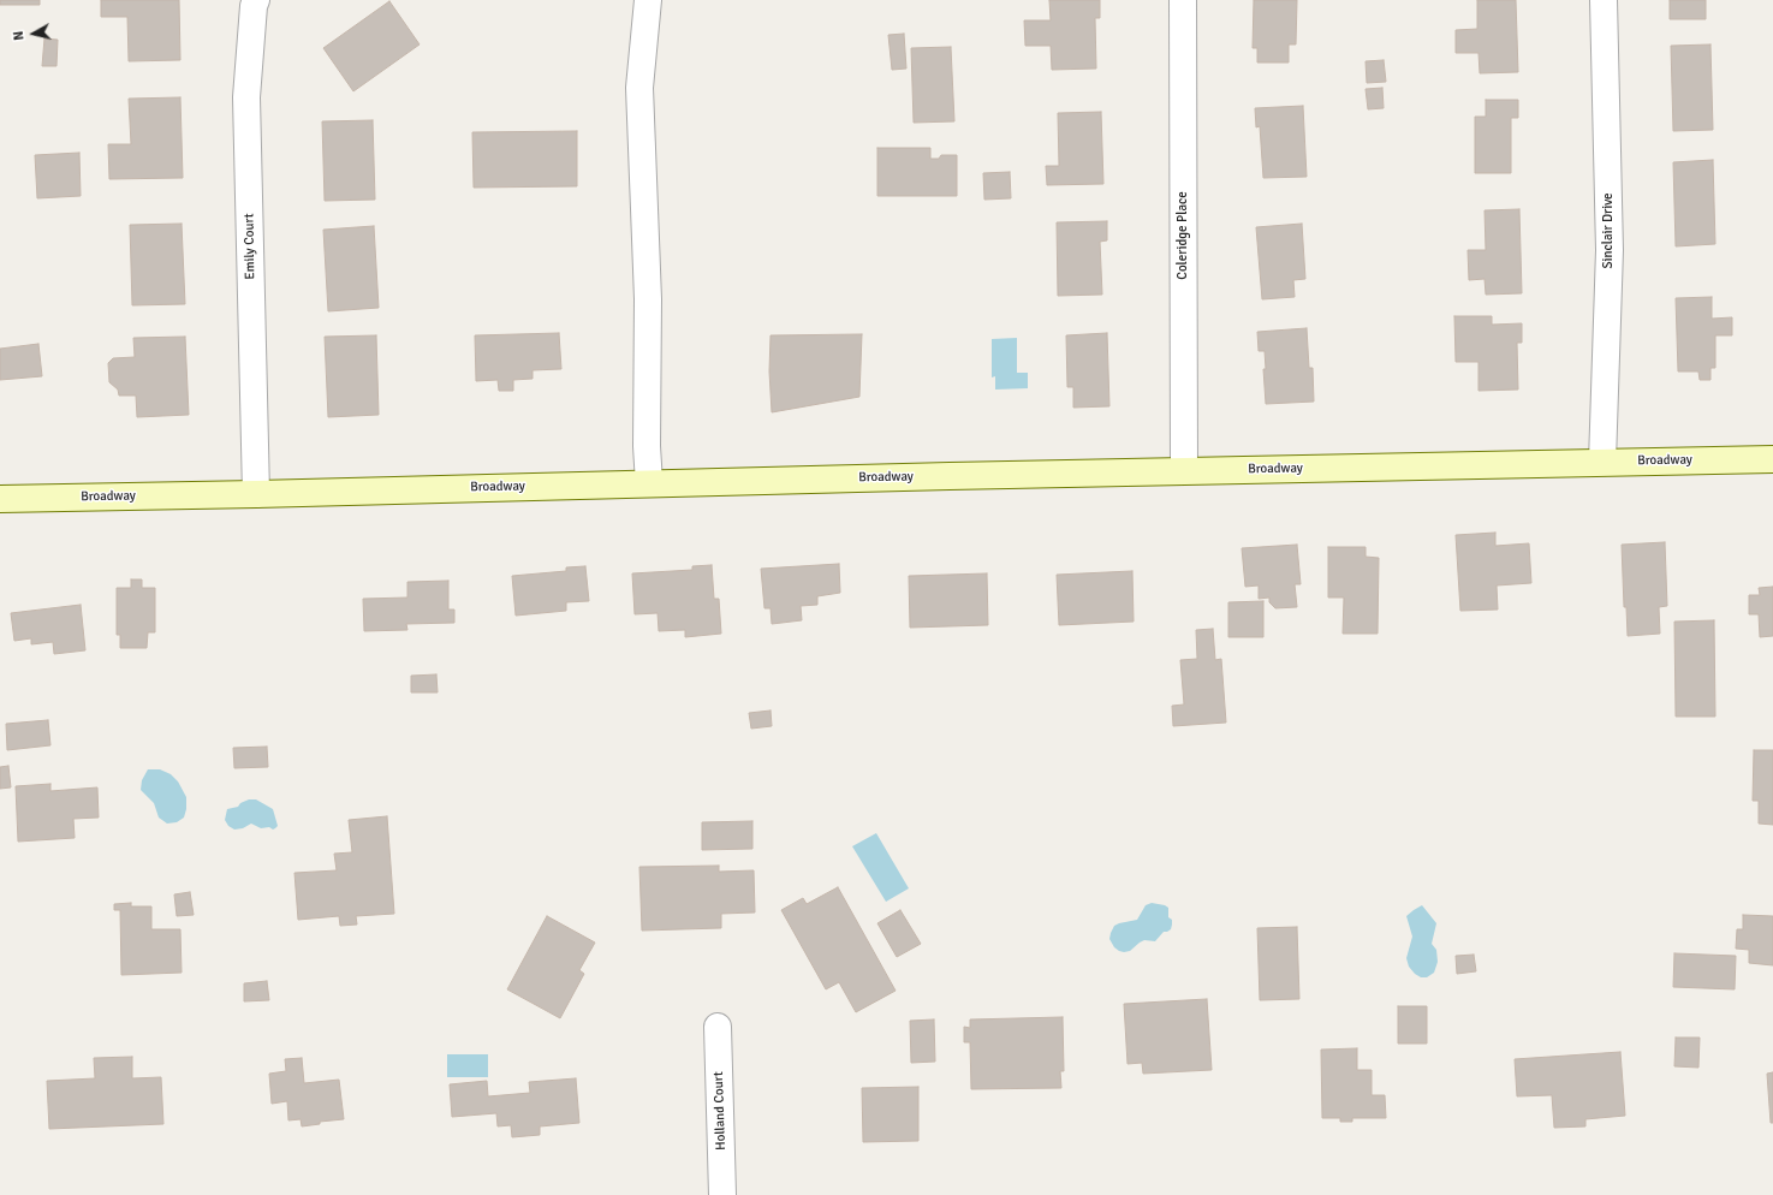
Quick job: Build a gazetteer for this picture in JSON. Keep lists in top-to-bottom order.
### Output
{
  "streets": {
    "main road": ["Broadway"],
    "street": [
      "Sinclair Drive",
      "Coleridge Place",
      "Emily Court",
      "Holland Court"
    ]
  },
  "crossings": [
    ["Sinclair Drive", "Broadway"],
    ["Coleridge Place", "Broadway"],
    ["Emily Court", "Broadway"]
  ],
  "north": "left"
}
